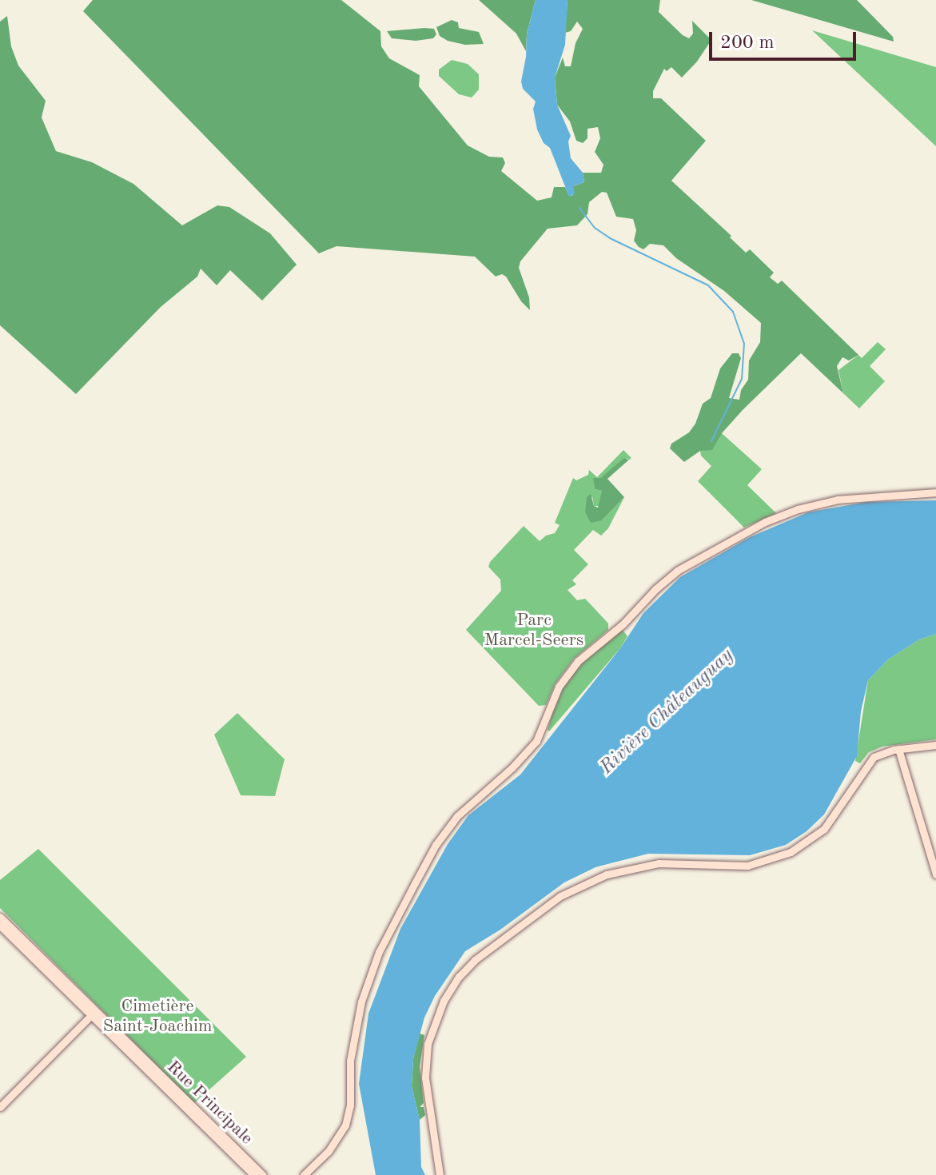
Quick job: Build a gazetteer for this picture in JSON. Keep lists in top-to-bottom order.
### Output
{
  "streets": {
    "street": ["Rue Principale"]
  },
  "water": ["Rivière Châteauguay"],
  "parks": ["Parc Marcel-Seers", "Cimetière Saint-Joachim"],
  "scale_bar": "200 m"
}
